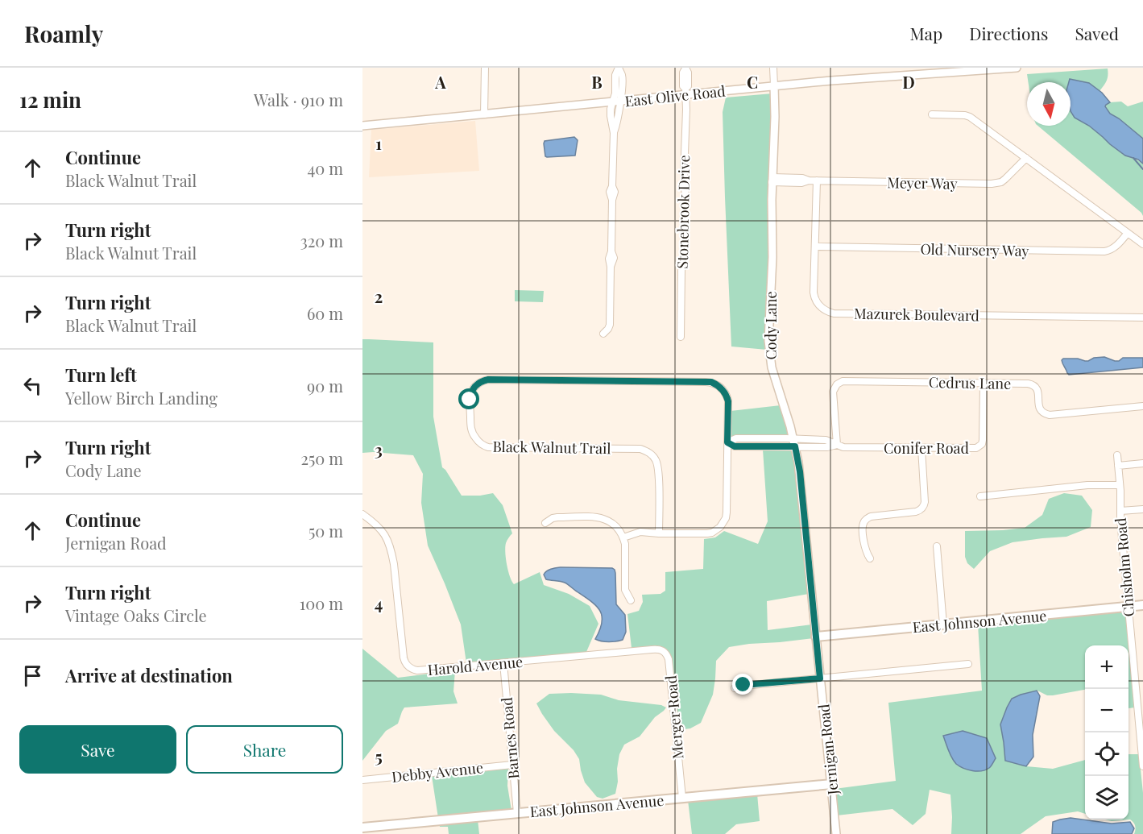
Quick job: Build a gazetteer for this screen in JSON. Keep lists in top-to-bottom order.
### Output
{
  "streets": {
    "main road": ["East Johnson Avenue"],
    "street": [
      "East Olive Road",
      "Meyer Way",
      "Stonebrook Drive",
      "Old Nursery Way",
      "Mazurek Boulevard",
      "Cody Lane",
      "Cedrus Lane",
      "Black Walnut Trail",
      "Conifer Road",
      "Chisholm Road",
      "Harold Avenue",
      "Merger Road",
      "Barnes Road",
      "Jernigan Road",
      "Debby Avenue"
    ]
  },
  "crossings": [
    ["East Olive Road", "Stonebrook Drive"],
    ["East Olive Road", "Cody Lane"],
    ["Meyer Way", "Mazurek Boulevard"],
    ["Meyer Way", "Cody Lane"],
    ["Old Nursery Way", "Mazurek Boulevard"],
    ["Cody Lane", "Conifer Road"],
    ["Cody Lane", "East Johnson Avenue"],
    ["Cody Lane", "Jernigan Road"],
    ["Cedrus Lane", "Conifer Road"],
    ["Black Walnut Trail", "Conifer Road"],
    ["Chisholm Road", "East Johnson Avenue"],
    ["East Johnson Avenue", "Merger Road"],
    ["East Johnson Avenue", "Barnes Road"],
    ["East Johnson Avenue", "Jernigan Road"],
    ["Harold Avenue", "Merger Road"],
    ["Harold Avenue", "Barnes Road"],
    ["Barnes Road", "Debby Avenue"]
  ],
  "north": "bottom",
  "page": {
    "header": "Roamly",
    "nav": ["Map", "Directions", "Saved"],
    "heading": ["12 min", "Walk · 910 m"],
    "list": [
      ["Continue", "Black Walnut Trail", "40 m"],
      ["Turn right", "Black Walnut Trail", "320 m"],
      ["Turn right", "Black Walnut Trail", "60 m"],
      ["Turn left", "Yellow Birch Landing", "90 m"],
      ["Turn right", "Cody Lane", "250 m"],
      ["Continue", "Jernigan Road", "50 m"],
      ["Turn right", "Vintage Oaks Circle", "100 m"],
      "Arrive at destination"
    ],
    "map_buttons": ["+", "−"],
    "buttons": ["Save", "Share"]
  },
  "grid": {
    "columns": [
      "A",
      "B",
      "C",
      "D"
    ],
    "rows": [
      "1",
      "2",
      "3",
      "4",
      "5"
    ]
  }
}
